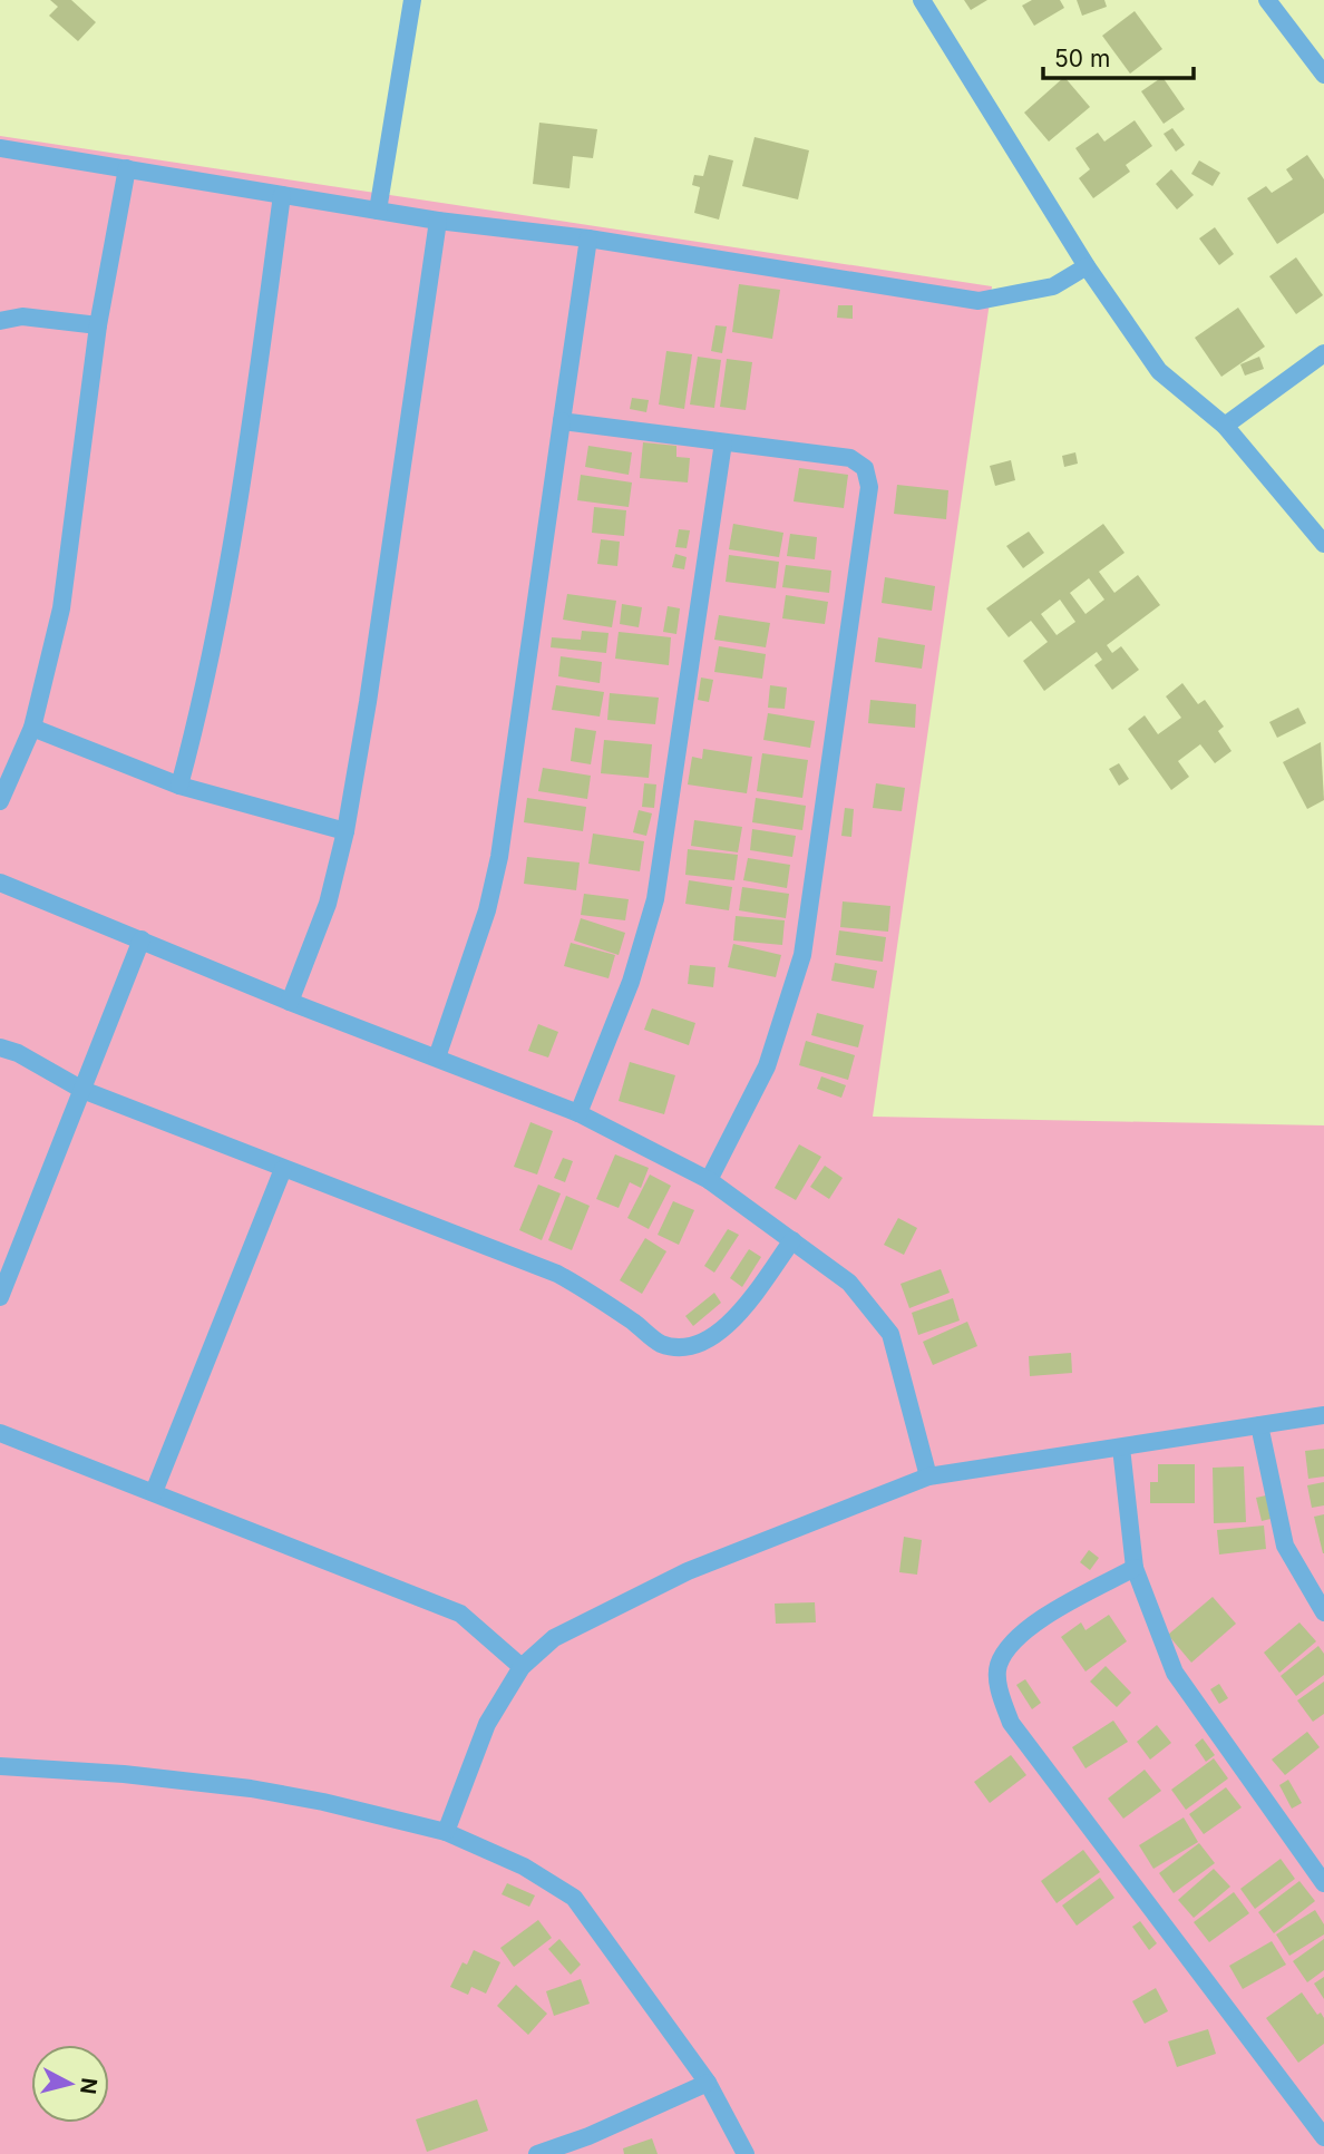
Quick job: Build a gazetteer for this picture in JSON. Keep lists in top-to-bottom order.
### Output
{
  "scale_bar": "50 m",
  "north": "right"
}
